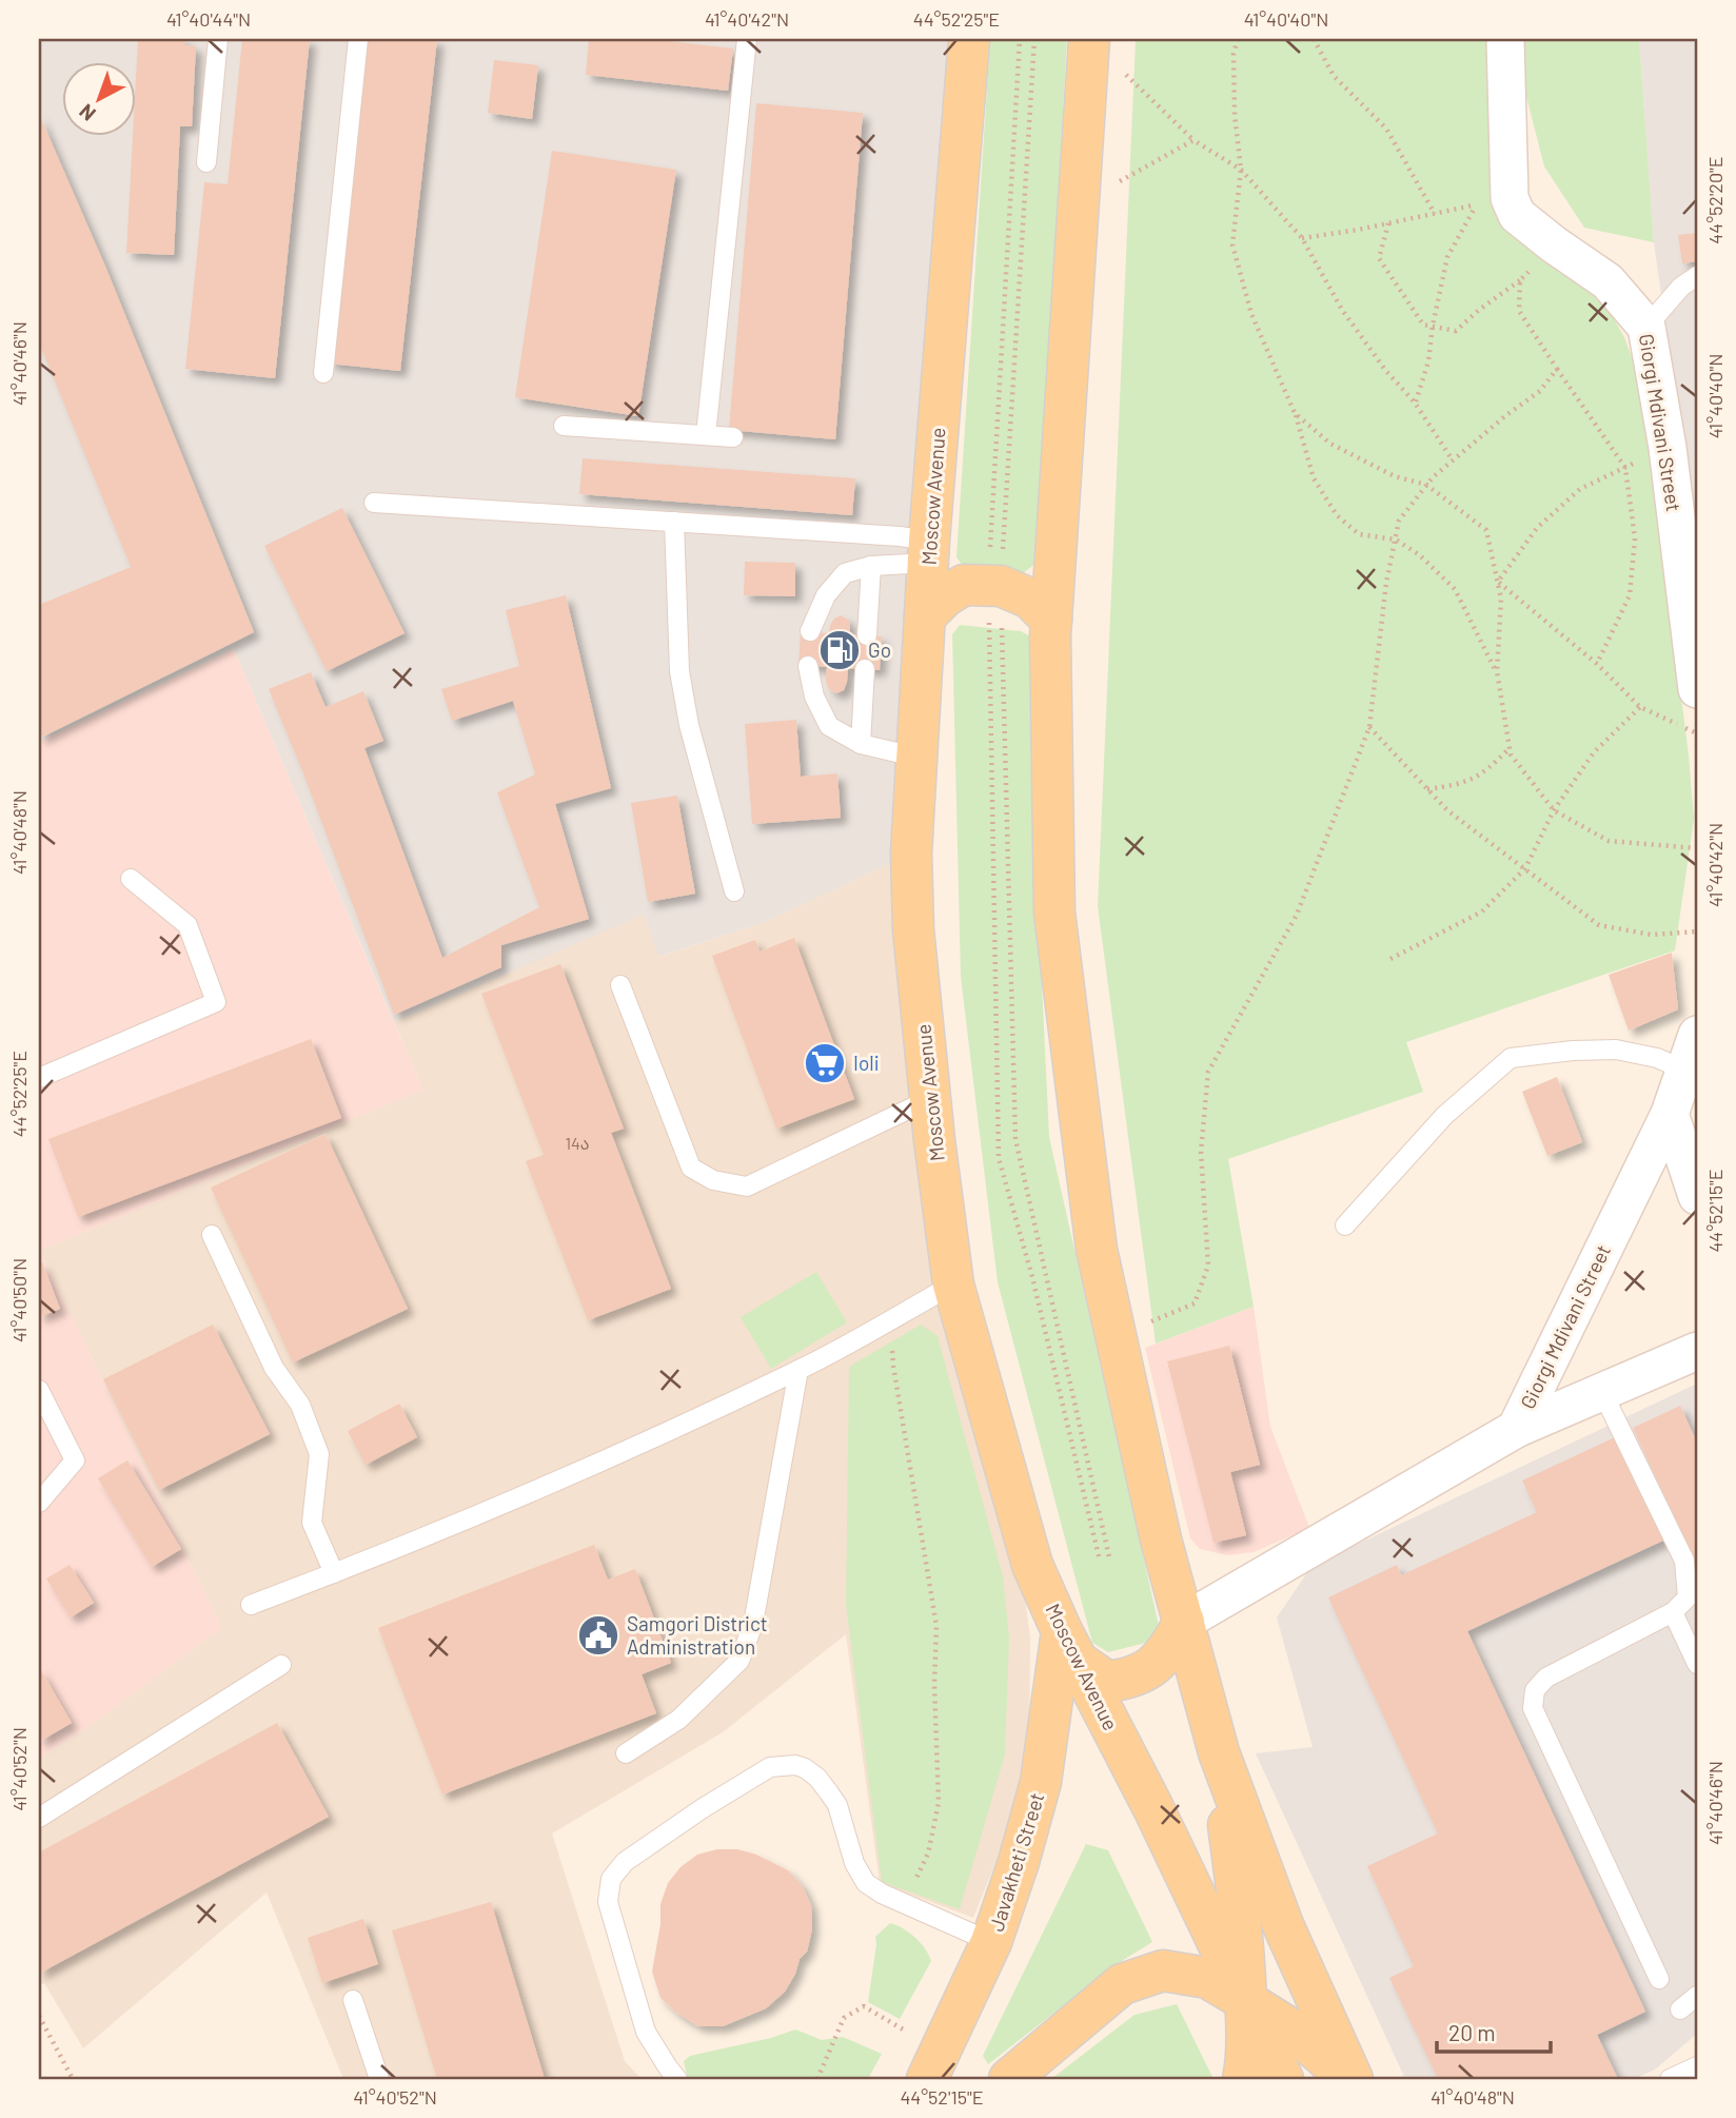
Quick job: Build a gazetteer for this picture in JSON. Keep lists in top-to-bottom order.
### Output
{
  "streets": {
    "main road": ["Moscow Avenue", "Javakheti Street"],
    "street": ["Giorgi Mdivani Street"]
  },
  "crossings": [
    ["Moscow Avenue", "Javakheti Street"]
  ],
  "places": {
    "fuel station": ["Go"],
    "supermarket": ["Ioli"],
    "public building": ["Samgori District Administration"]
  },
  "house_numbers": ["14ა"],
  "scale_bar": "20 m",
  "north": "bottom left",
  "coordinates": [
    "41°40'44\"N",
    "41°40'42\"N",
    "44°52'25\"E",
    "41°40'40\"N",
    "44°52'20\"E",
    "41°40'46\"N",
    "41°40'48\"N",
    "44°52'15\"E",
    "41°40'50\"N",
    "41°40'52\"N"
  ]
}
